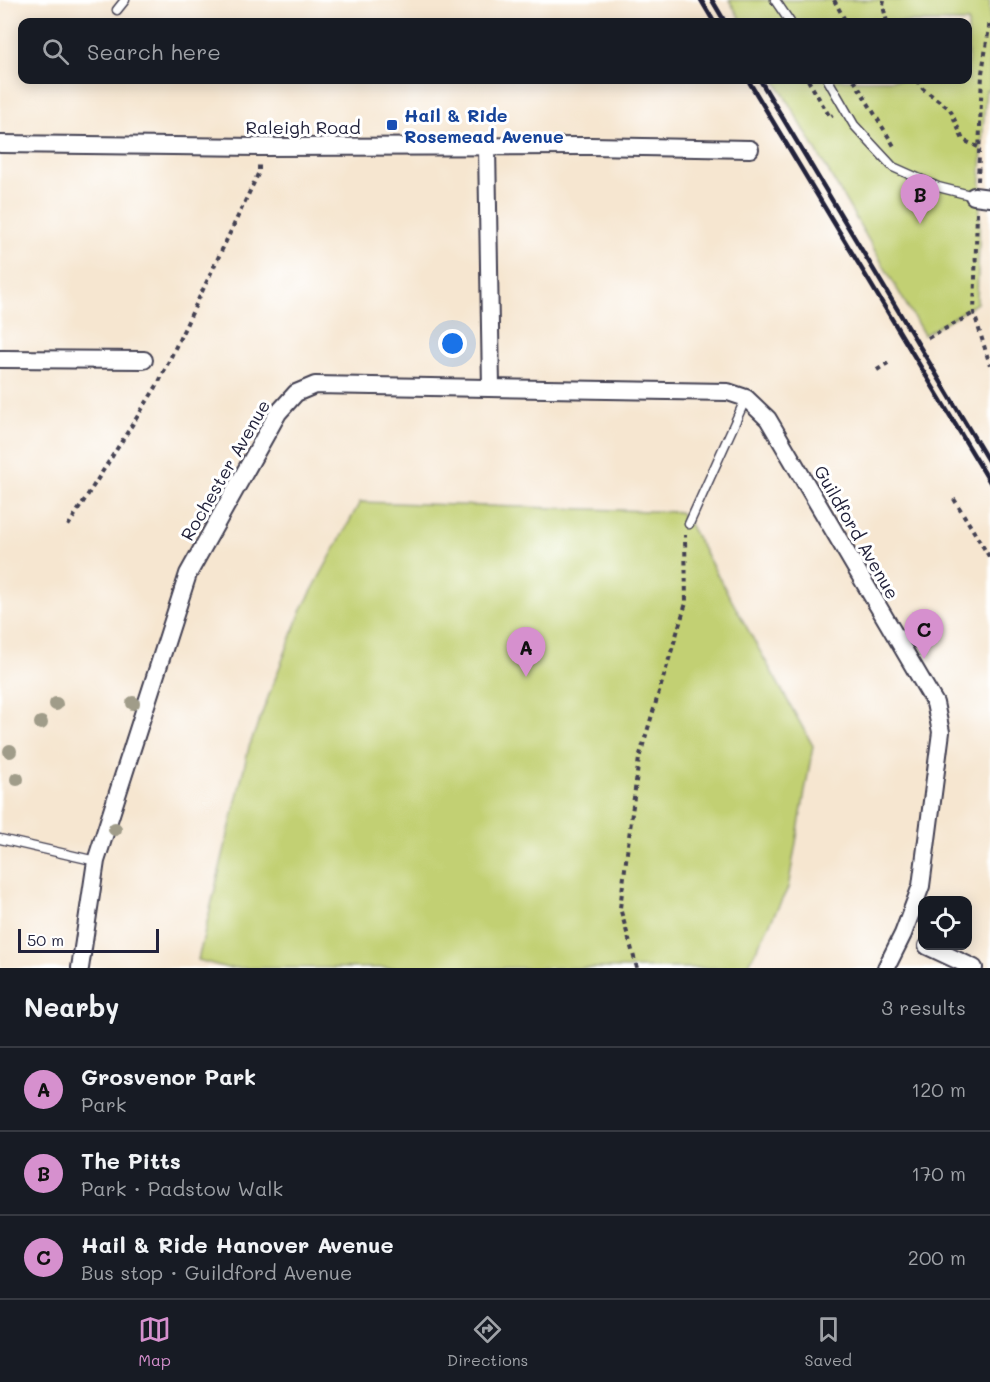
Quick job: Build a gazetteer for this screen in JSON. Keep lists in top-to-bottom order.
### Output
{
  "streets": {
    "street": ["Raleigh Road", "Rochester Avenue", "Guildford Avenue"]
  },
  "crossings": [
    ["Rochester Avenue", "Guildford Avenue"]
  ],
  "places": {
    "transit": ["Hail & Ride Rosemead Avenue"]
  },
  "scale_bar": "50 m",
  "page": {
    "search": "Search here",
    "pins": ["B", "C", "A"],
    "scale": "50 m",
    "heading": ["Nearby", "3 results"],
    "list": [
      {
        "mark": "A",
        "name": "Grosvenor Park",
        "note": "Park",
        "value": "120 m"
      },
      {
        "mark": "B",
        "name": "The Pitts",
        "note": "Park · Padstow Walk",
        "value": "170 m"
      },
      {
        "mark": "C",
        "name": "Hail & Ride Hanover Avenue",
        "note": "Bus stop · Guildford Avenue",
        "value": "200 m"
      }
    ],
    "nav": ["Map", "Directions", "Saved"]
  }
}
